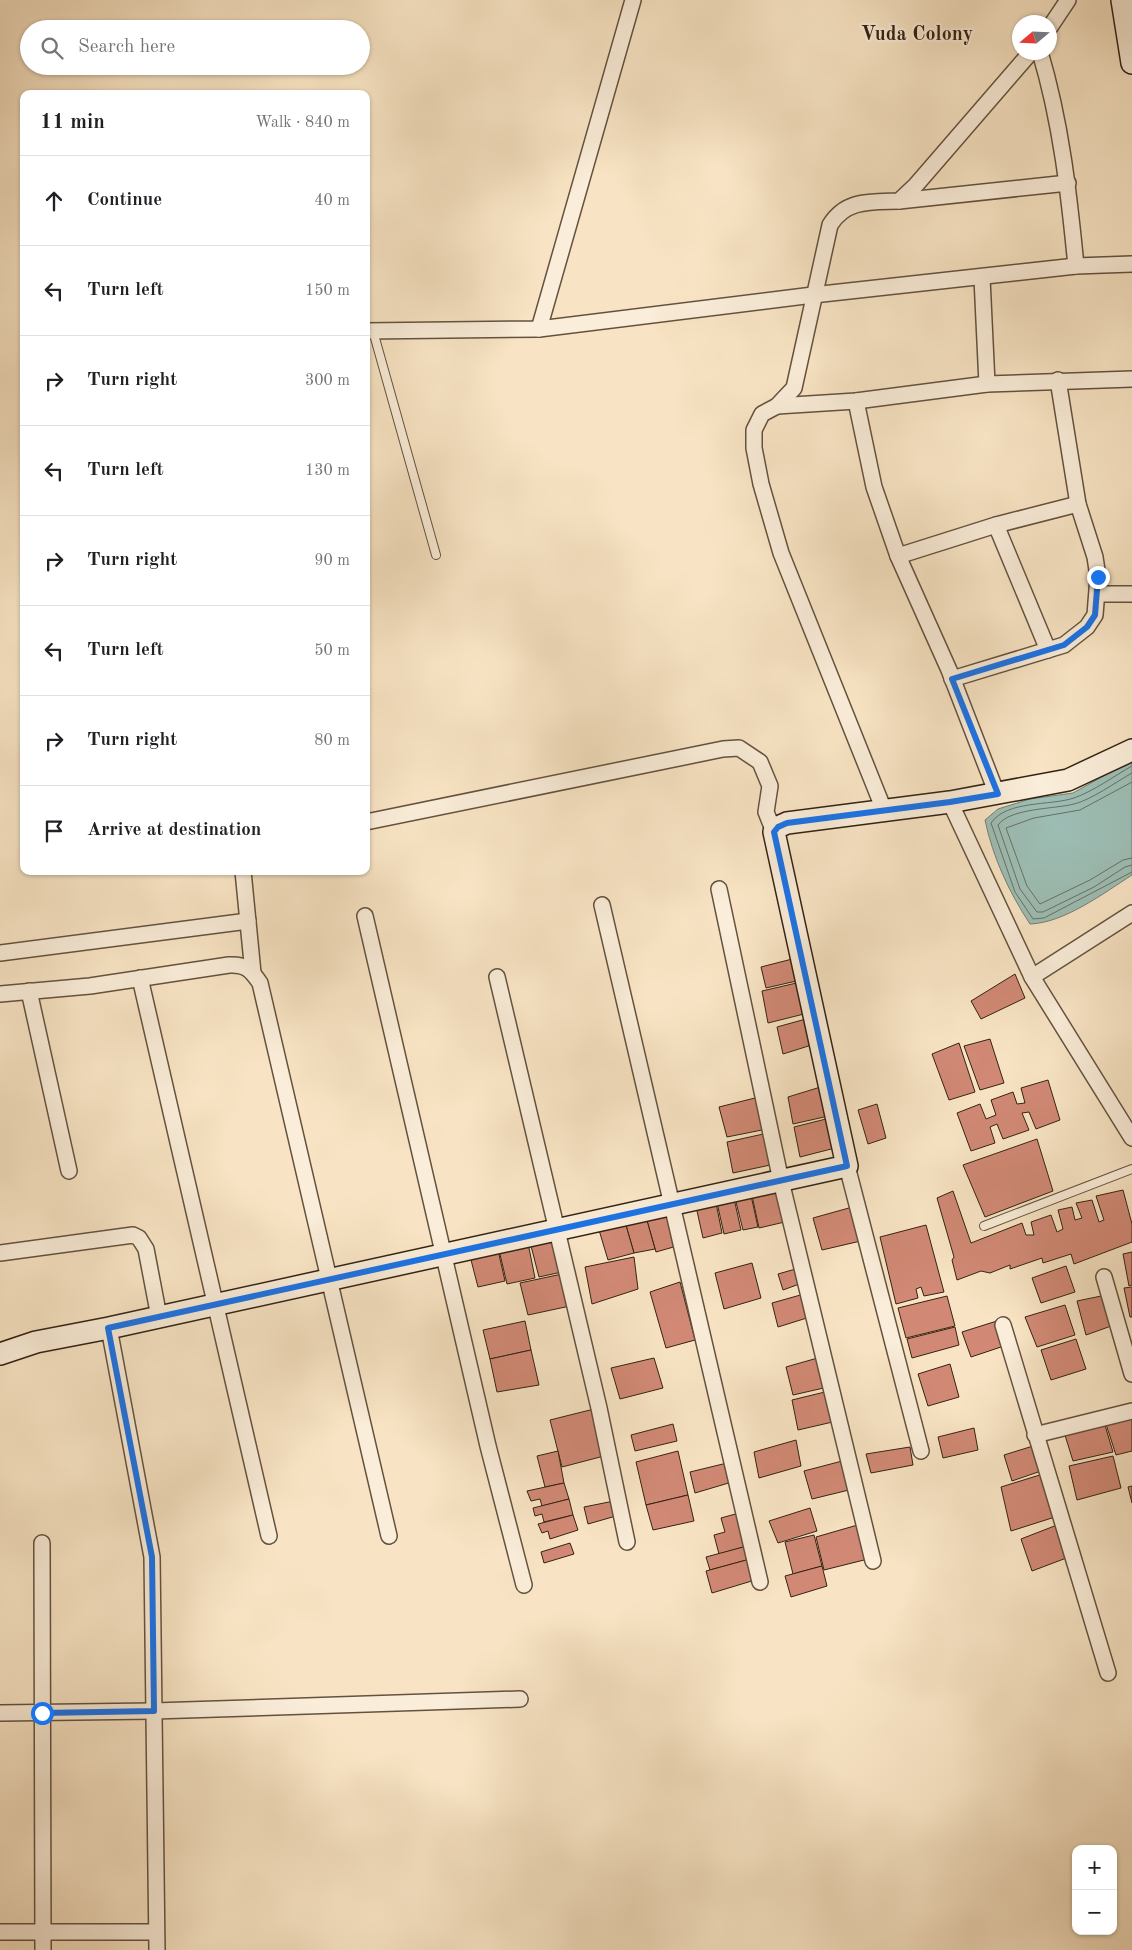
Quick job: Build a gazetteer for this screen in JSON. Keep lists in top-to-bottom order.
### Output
{
  "districts": ["Vuda Colony"],
  "north": "left",
  "page": {
    "search": "Search here",
    "heading": ["11 min", "Walk · 840 m"],
    "list": [
      ["Continue", "40 m"],
      ["Turn left", "150 m"],
      ["Turn right", "300 m"],
      ["Turn left", "130 m"],
      ["Turn right", "90 m"],
      ["Turn left", "50 m"],
      ["Turn right", "80 m"],
      "Arrive at destination"
    ],
    "map_buttons": ["+", "−"]
  }
}
